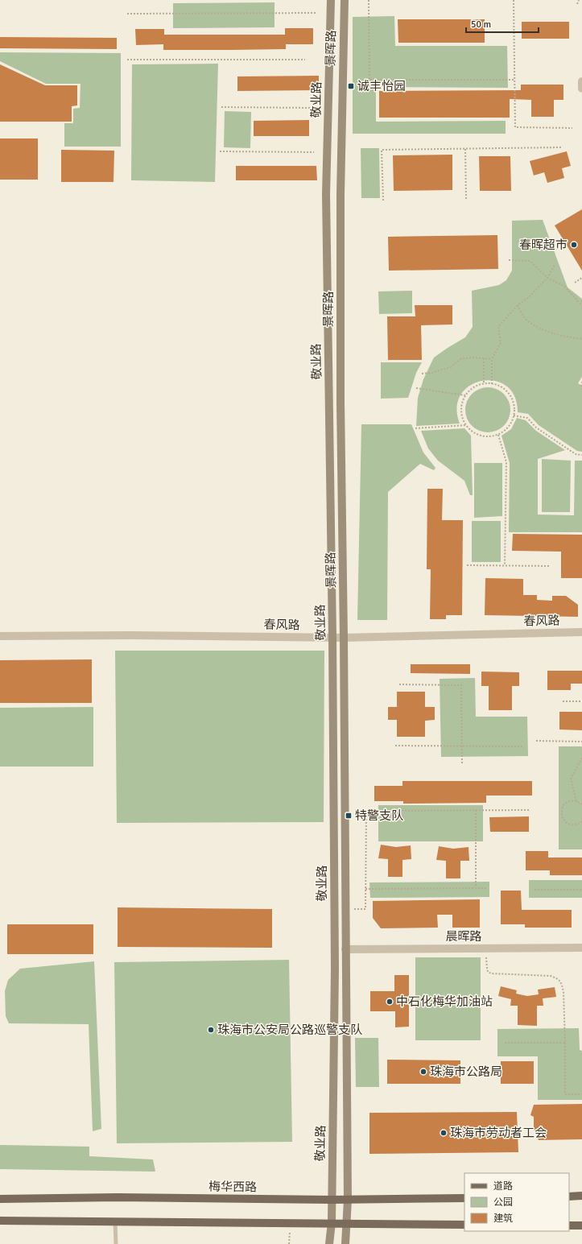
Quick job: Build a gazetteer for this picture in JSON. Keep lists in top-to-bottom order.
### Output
{
  "streets": {
    "main road": ["景晖路", "敬业路", "梅华西路"],
    "street": ["春风路", "晨晖路"]
  },
  "crossings": [
    ["景晖路", "敬业路"],
    ["景晖路", "春风路"],
    ["敬业路", "春风路"],
    ["敬业路", "晨晖路"],
    ["敬业路", "梅华西路"]
  ],
  "places": {
    "transit": ["诚丰怡园", "特警支队"],
    "other": [
      "春晖超市",
      "中石化梅华加油站",
      "珠海市公安局公路巡警支队",
      "珠海市公路局",
      "珠海市劳动者工会"
    ]
  },
  "legend": ["道路", "公园", "建筑"],
  "scale_bar": "50 m"
}
